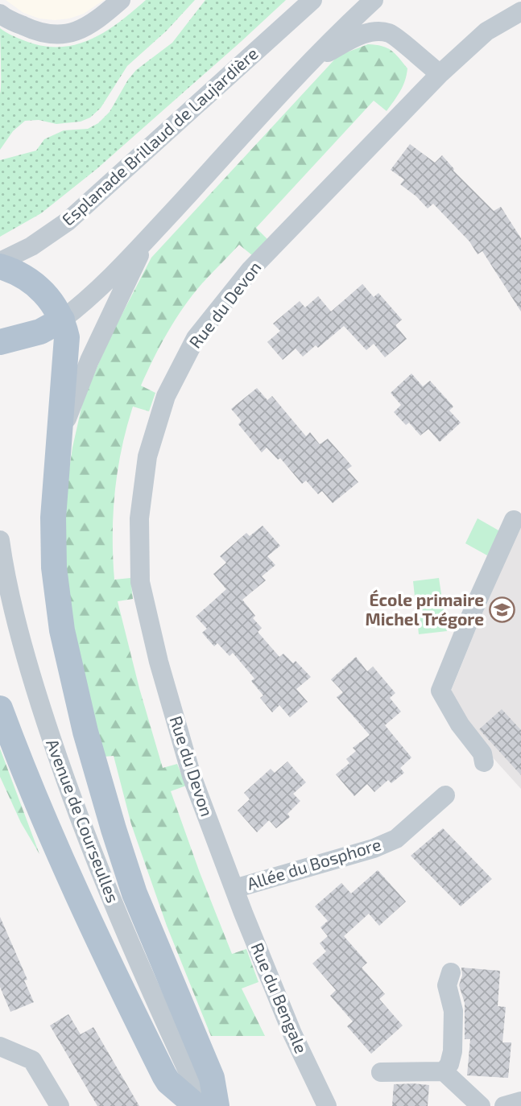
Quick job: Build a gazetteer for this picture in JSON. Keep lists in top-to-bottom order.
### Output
{
  "streets": {
    "street": [
      "Esplanade Brillaud de Laujardière",
      "Rue du Devon",
      "Avenue de Courseulles",
      "Allée du Bosphore",
      "Rue du Bengale"
    ]
  },
  "crossings": [
    ["Rue du Devon", "Allée du Bosphore"],
    ["Rue du Devon", "Rue du Bengale"],
    ["Allée du Bosphore", "Rue du Bengale"]
  ],
  "places": {
    "school or university": ["École primaire Michel Trégore"]
  }
}
